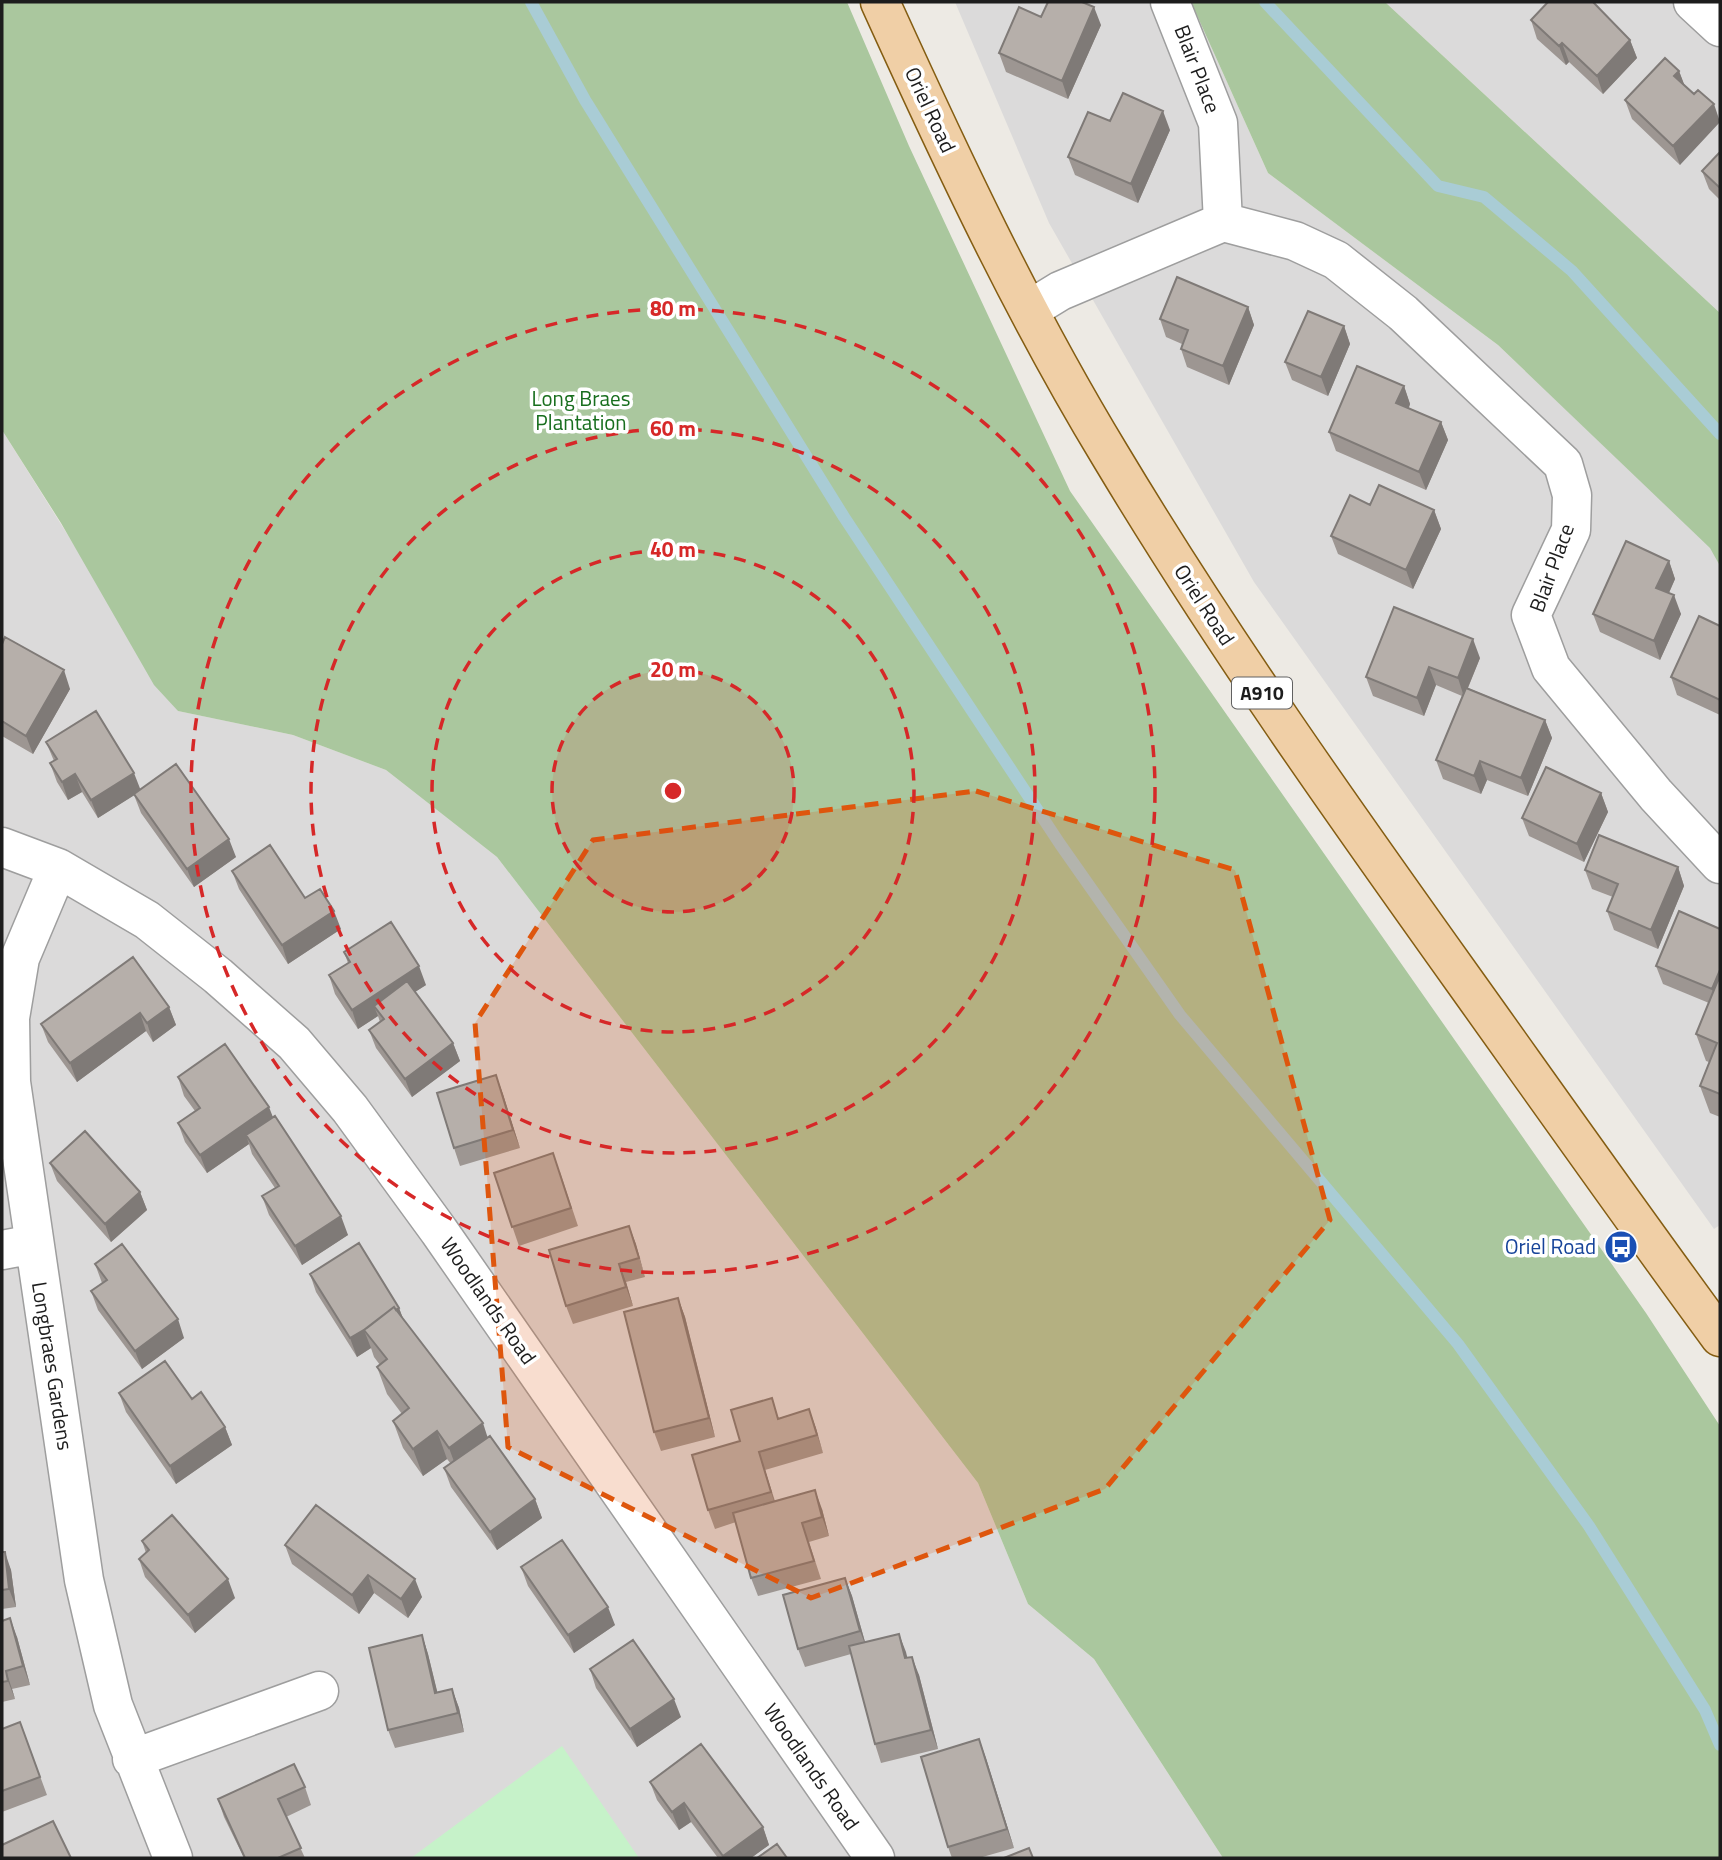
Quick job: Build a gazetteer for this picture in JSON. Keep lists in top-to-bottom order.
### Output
{
  "streets": {
    "main road": ["Oriel Road", "A910"],
    "street": ["Blair Place", "Woodlands Road", "Longbraes Gardens"]
  },
  "crossings": [
    ["Woodlands Road", "Longbraes Gardens"]
  ],
  "parks": ["Long Braes Plantation"],
  "places": {
    "bus stop": ["Oriel Road"]
  },
  "rings": [
    "80 m",
    "60 m",
    "40 m",
    "20 m"
  ]
}
